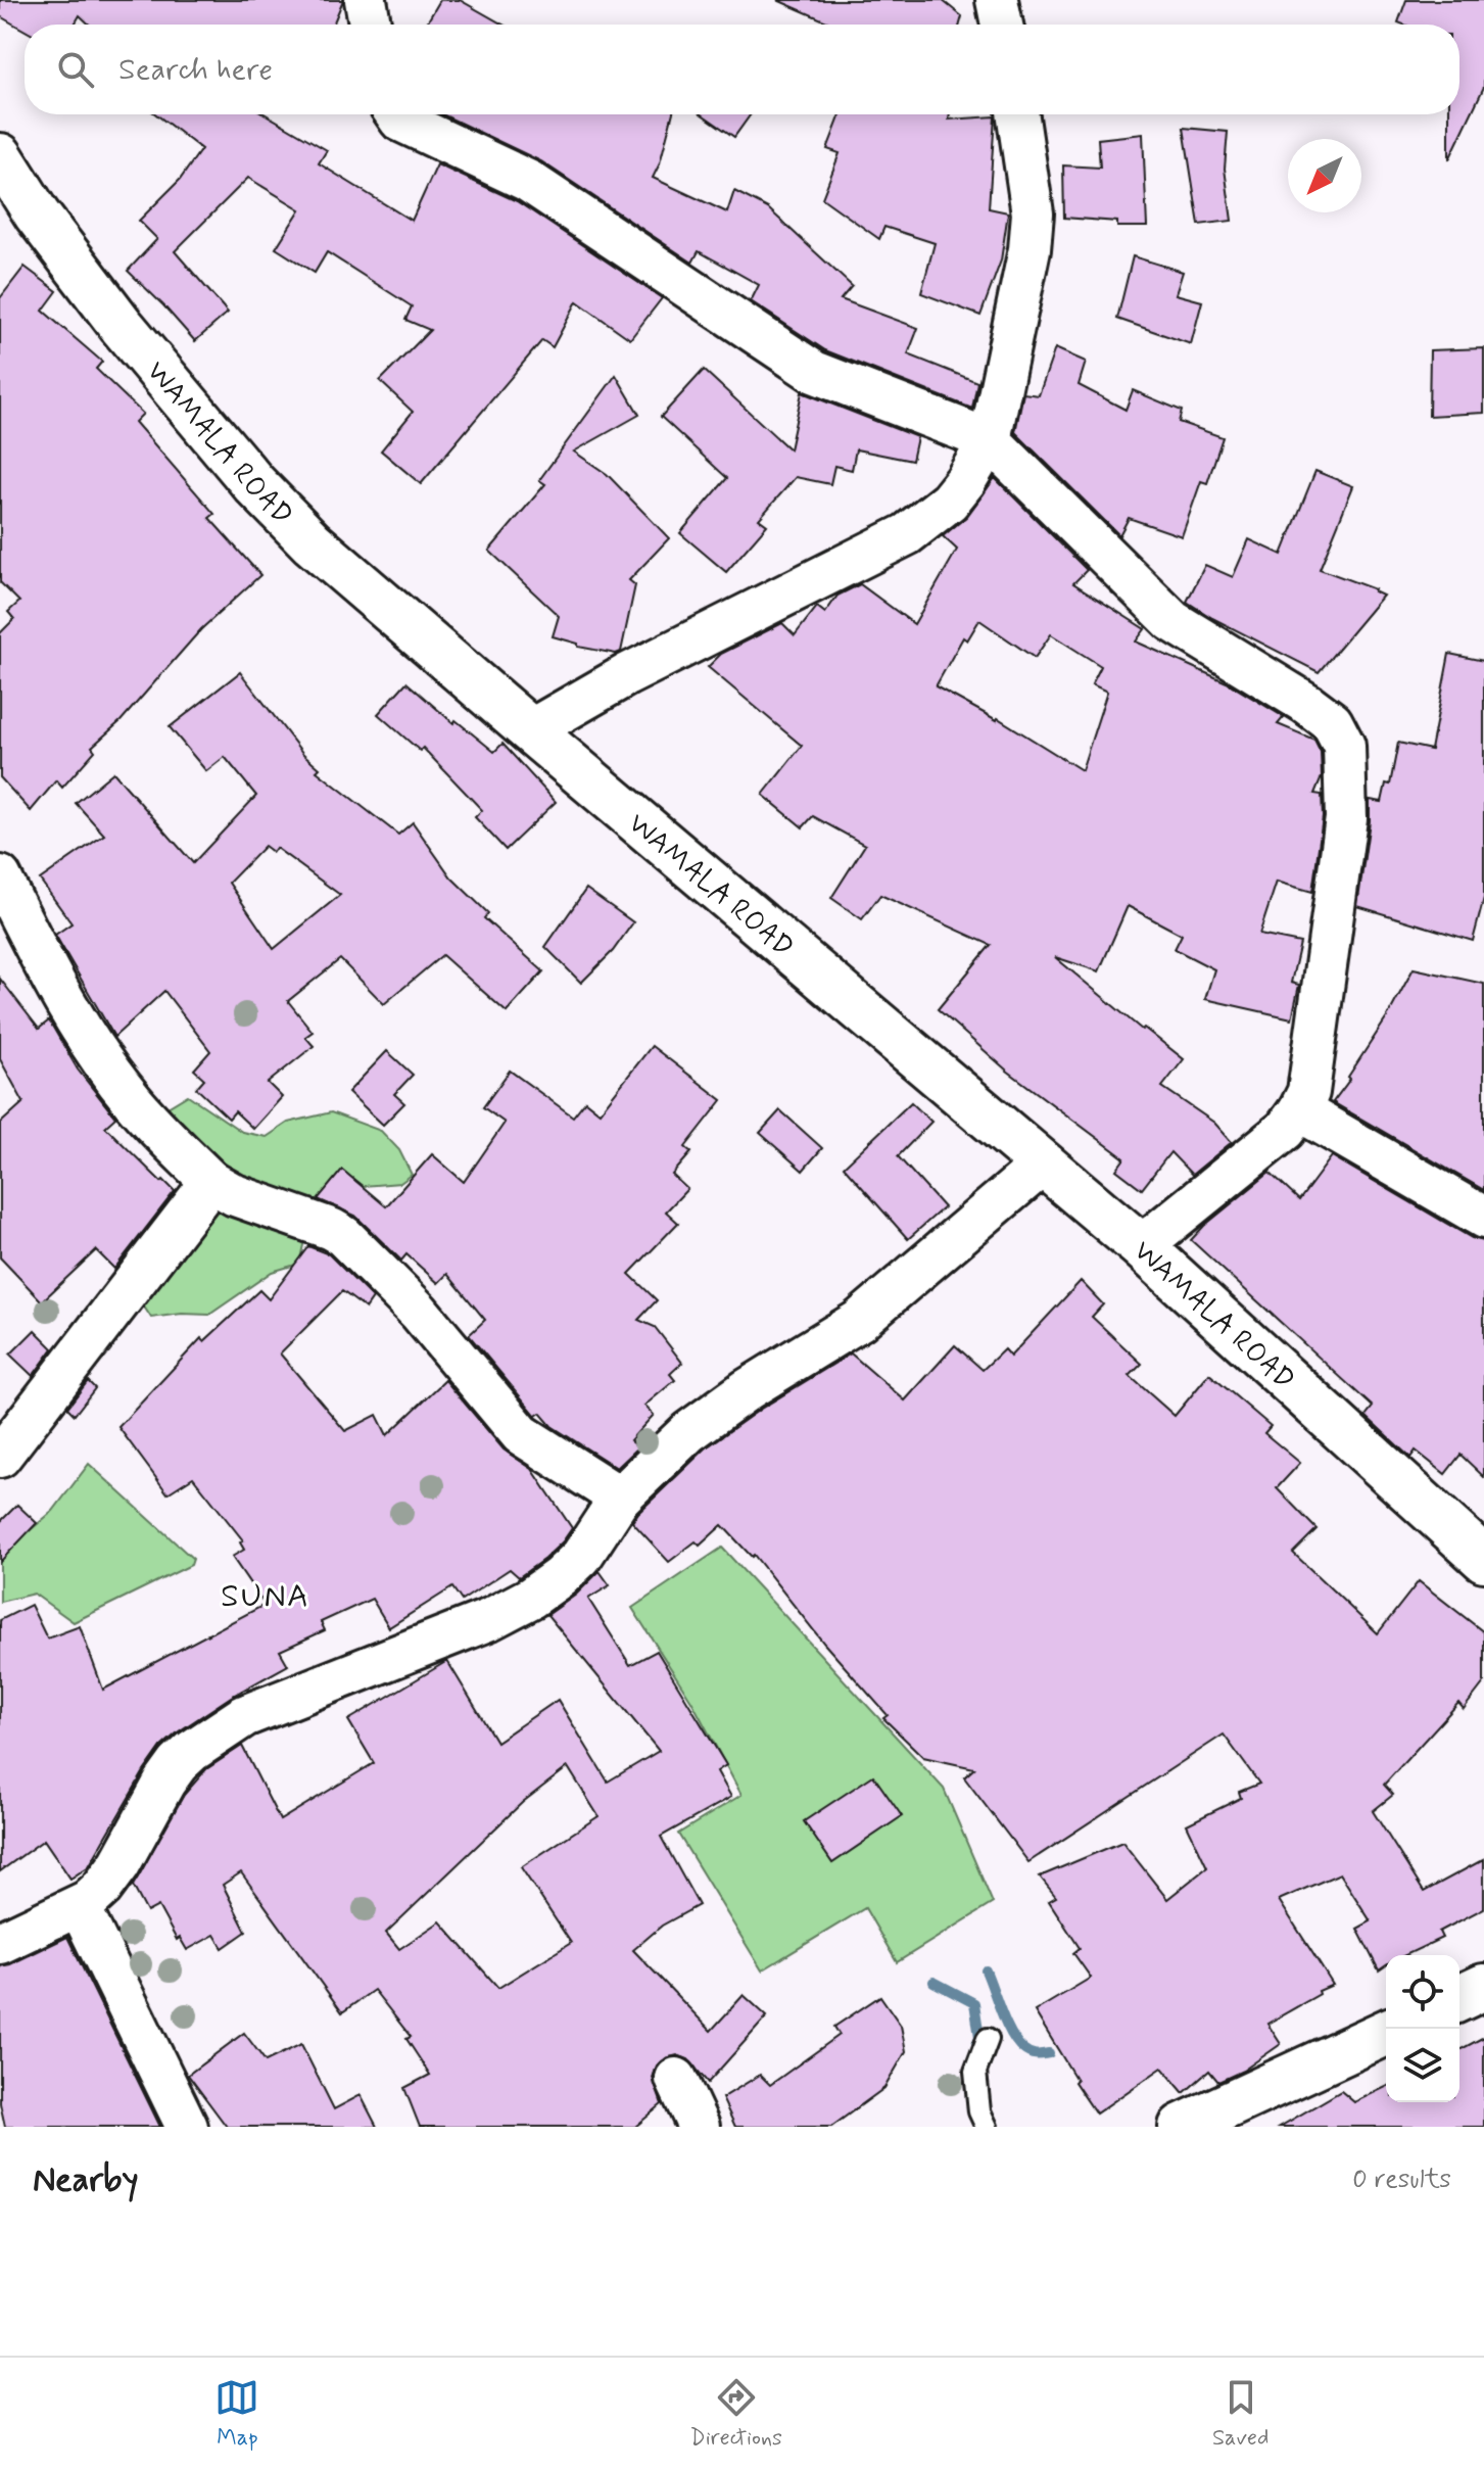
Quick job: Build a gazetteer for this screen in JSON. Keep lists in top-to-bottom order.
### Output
{
  "streets": {
    "street": ["WAMALA ROAD"]
  },
  "districts": ["SUNA"],
  "north": "bottom left",
  "page": {
    "search": "Search here",
    "heading": ["Nearby", "0 results"],
    "nav": ["Map", "Directions", "Saved"]
  }
}
